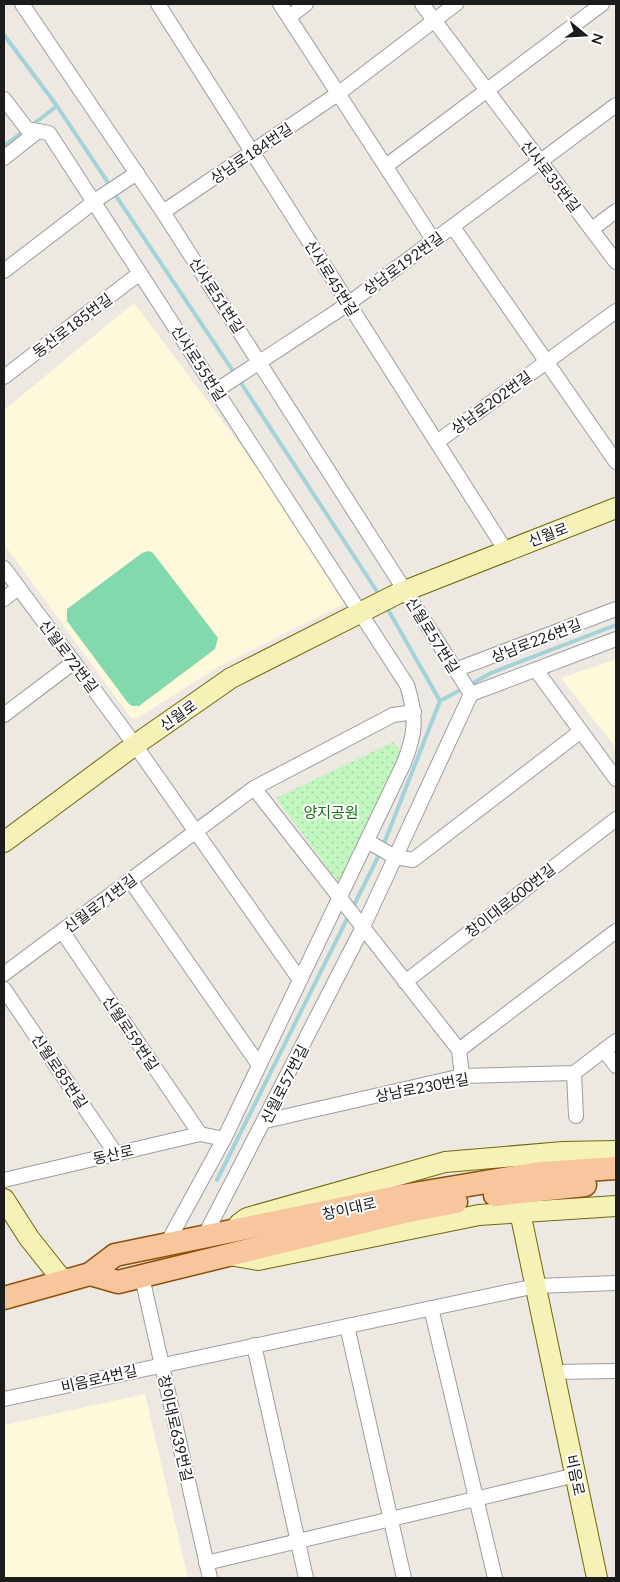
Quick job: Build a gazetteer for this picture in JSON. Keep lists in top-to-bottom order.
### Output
{
  "streets": {
    "main road": ["창이대로"],
    "street": [
      "상남로184번길",
      "신사로35번길",
      "상남로192번길",
      "신사로45번길",
      "신사로51번길",
      "동산로185번길",
      "신사로55번길",
      "상남로202번길",
      "신월로",
      "신월로57번길",
      "상남로226번길",
      "신월로72번길",
      "창이대로600번길",
      "신월로71번길",
      "신월로59번길",
      "신월로85번길",
      "상남로230번길",
      "동산로",
      "비음로4번길",
      "창이대로639번길",
      "비음로"
    ]
  },
  "crossings": [
    ["상남로184번길", "신사로35번길"],
    ["상남로184번길", "신사로45번길"],
    ["상남로184번길", "신사로51번길"],
    ["신사로35번길", "상남로192번길"],
    ["상남로192번길", "신사로45번길"],
    ["상남로192번길", "신사로51번길"],
    ["상남로192번길", "신사로55번길"],
    ["상남로192번길", "상남로202번길"],
    ["신사로45번길", "상남로202번길"],
    ["신사로45번길", "신월로"],
    ["신사로51번길", "신월로"],
    ["신사로51번길", "신월로57번길"],
    ["동산로185번길", "신사로55번길"],
    ["신사로55번길", "신월로"],
    ["신월로", "신월로57번길"],
    ["신월로", "신월로72번길"],
    ["신월로57번길", "상남로226번길"],
    ["신월로57번길", "상남로230번길"],
    ["신월로57번길", "창이대로"],
    ["신월로71번길", "신월로59번길"],
    ["신월로59번길", "동산로"],
    ["신월로85번길", "동산로"],
    ["창이대로", "창이대로639번길"],
    ["비음로4번길", "창이대로639번길"],
    ["비음로4번길", "비음로"]
  ],
  "parks": ["양지공원"],
  "north": "right"
}
